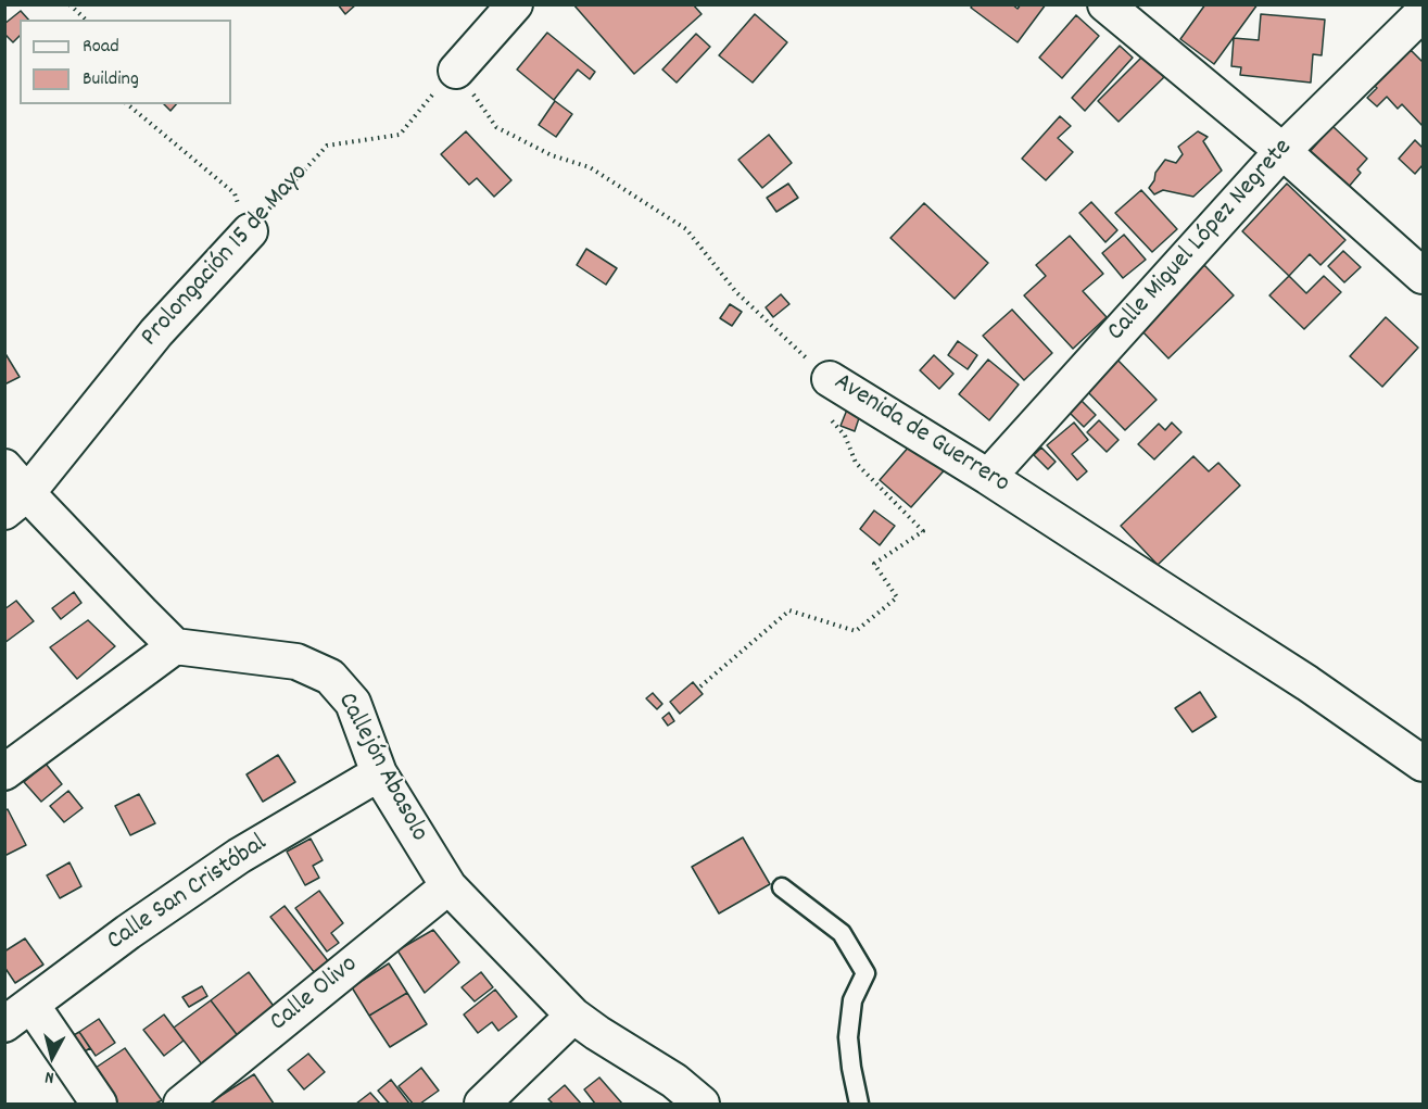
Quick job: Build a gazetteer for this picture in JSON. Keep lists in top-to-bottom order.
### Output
{
  "streets": {
    "street": [
      "Calle Miguel López Negrete",
      "Prolongación 15 de Mayo",
      "Avenida de Guerrero",
      "Callejón Abasolo",
      "Calle San Cristóbal",
      "Calle Olivo"
    ]
  },
  "crossings": [
    ["Calle Miguel López Negrete", "Avenida de Guerrero"],
    ["Prolongación 15 de Mayo", "Avenida de Guerrero"],
    ["Callejón Abasolo", "Calle San Cristóbal"],
    ["Callejón Abasolo", "Calle Olivo"]
  ],
  "legend": ["Road", "Building"],
  "north": "bottom"
}
